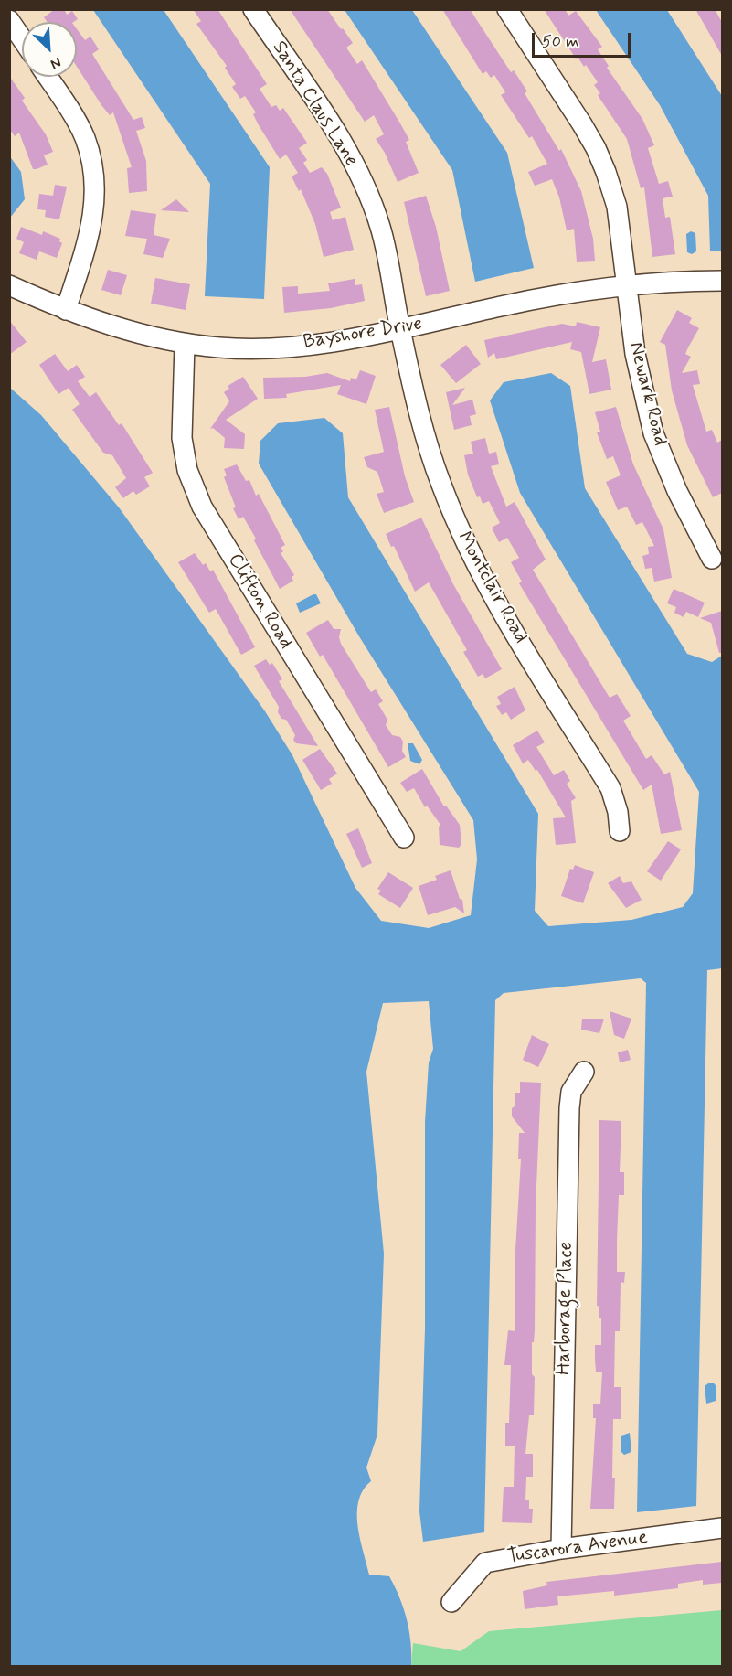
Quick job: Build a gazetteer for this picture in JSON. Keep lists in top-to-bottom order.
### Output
{
  "streets": {
    "street": [
      "Santa Claus Lane",
      "Bayshore Drive",
      "Newark Road",
      "Montclair Road",
      "Clifton Road",
      "Harborage Place",
      "Tuscarora Avenue"
    ]
  },
  "crossings": [
    ["Santa Claus Lane", "Bayshore Drive"],
    ["Santa Claus Lane", "Montclair Road"],
    ["Bayshore Drive", "Newark Road"],
    ["Bayshore Drive", "Montclair Road"],
    ["Bayshore Drive", "Clifton Road"],
    ["Harborage Place", "Tuscarora Avenue"]
  ],
  "scale_bar": "50 m",
  "north": "bottom right"
}
